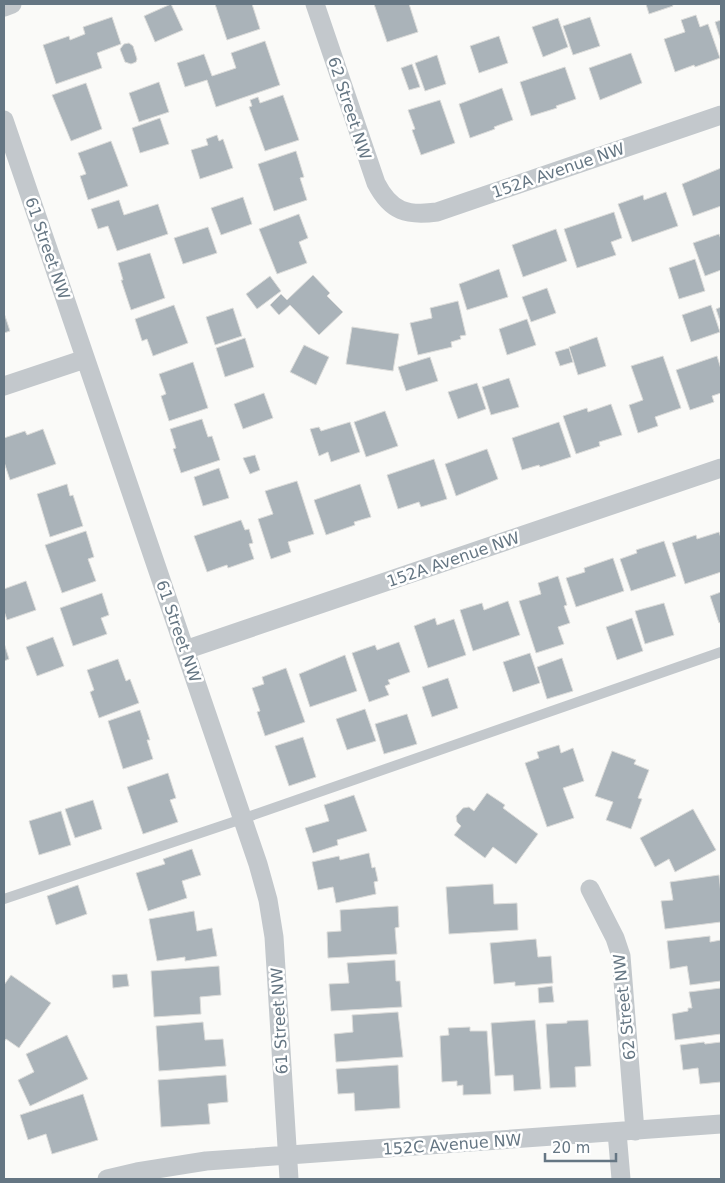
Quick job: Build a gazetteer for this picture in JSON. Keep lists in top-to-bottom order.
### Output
{
  "streets": {
    "street": [
      "62 Street NW",
      "152A Avenue NW",
      "61 Street NW",
      "152C Avenue NW"
    ]
  },
  "crossings": [
    ["62 Street NW", "152A Avenue NW"],
    ["62 Street NW", "152C Avenue NW"],
    ["152A Avenue NW", "61 Street NW"],
    ["61 Street NW", "152C Avenue NW"]
  ],
  "scale_bar": "20 m"
}
